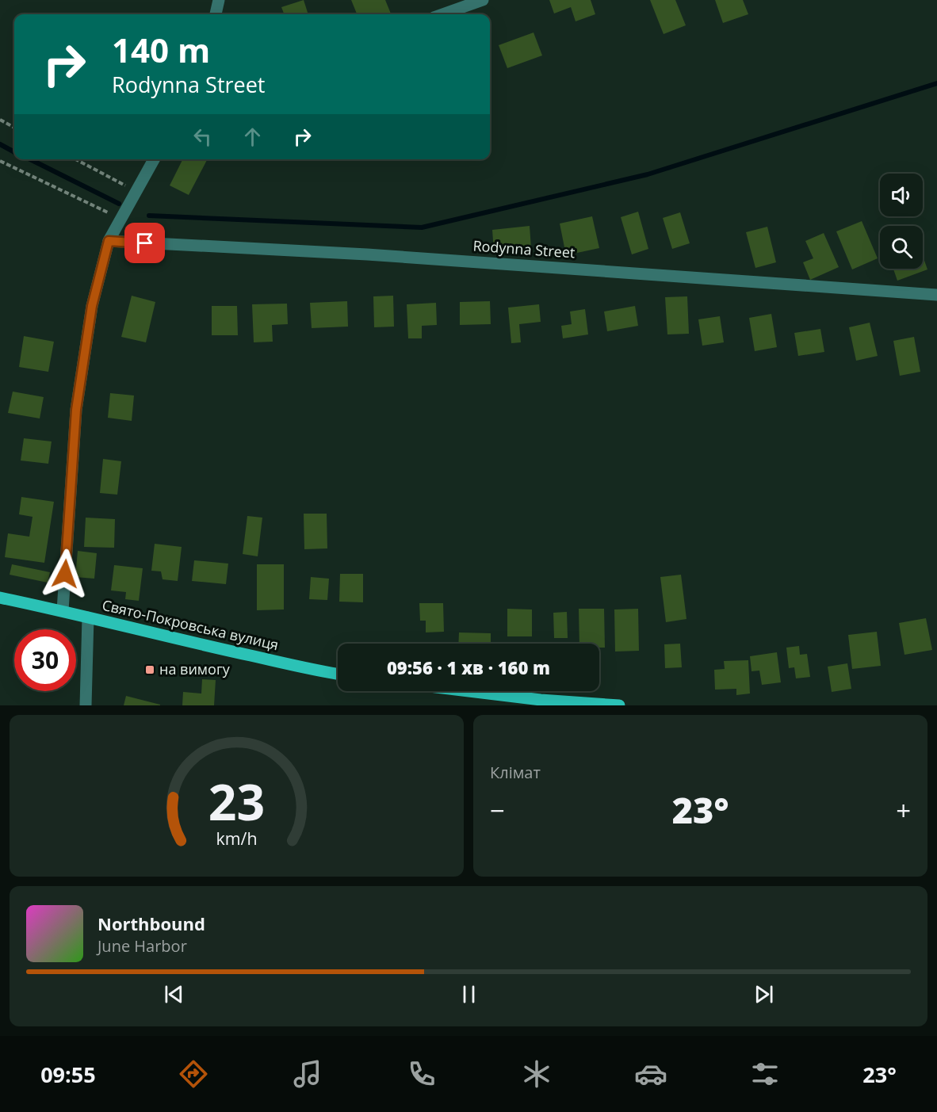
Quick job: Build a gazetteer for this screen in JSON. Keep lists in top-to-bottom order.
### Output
{
  "streets": {
    "main road": ["Свято-Покровська вулиця"],
    "street": ["Rodynna Street"]
  },
  "places": {
    "transit": ["на вимогу"]
  },
  "page": {
    "turn": ["140 m", "Rodynna Street"],
    "limit": "30",
    "trip": "09:56 · 1 хв · 160 m",
    "tile": "Клімат",
    "heat": ["−", "23°", "+"],
    "song": ["Northbound", "June Harbor"],
    "tabs": ["09:55", "23°"],
    "gauge": ["23", "km/h"]
  }
}
